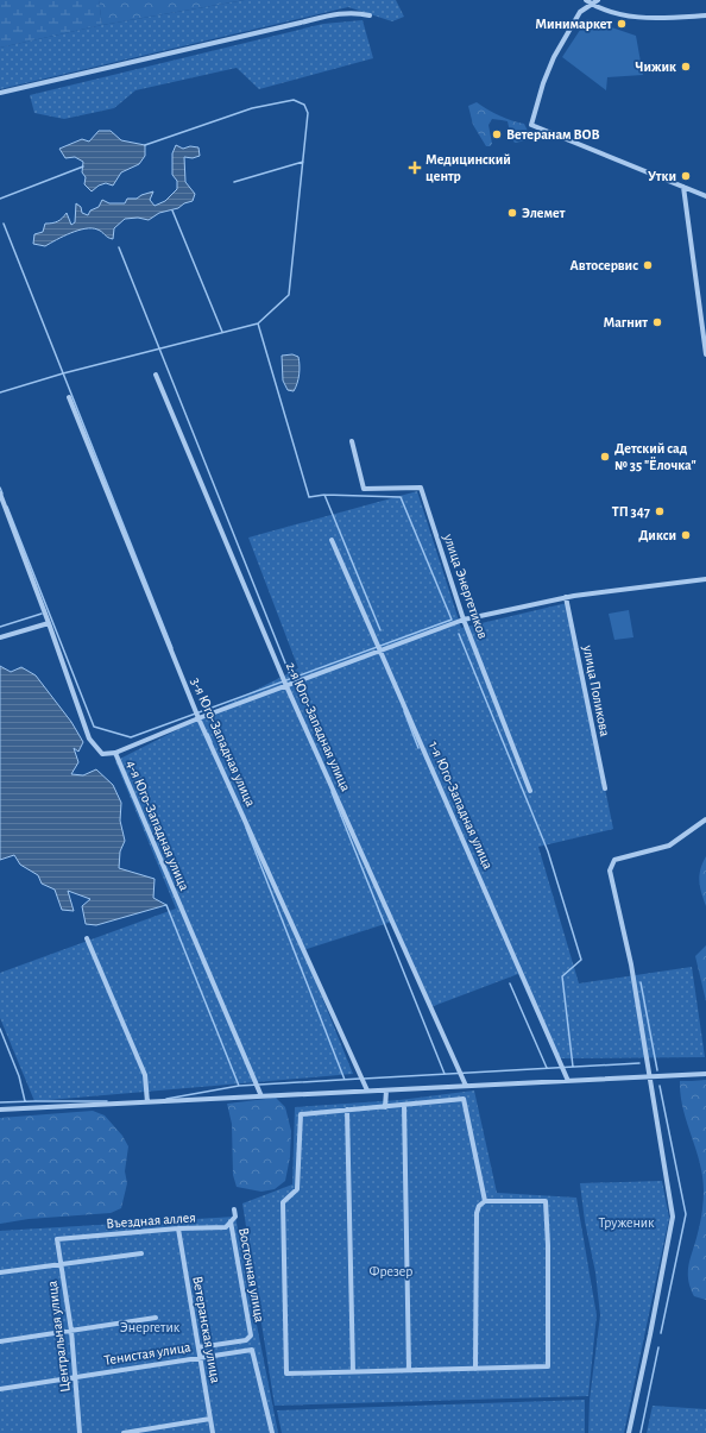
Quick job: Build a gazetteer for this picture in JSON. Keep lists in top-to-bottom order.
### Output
{
  "streets": {
    "street": [
      "улица Энергетиков",
      "улица Поликова",
      "2-я Юго-Западная улица",
      "3-я Юго-Западная улица",
      "1-я Юго-Западная улица",
      "4-я Юго-Западная улица",
      "Въездная аллея",
      "Восточная улица",
      "Ветеранская улица",
      "Центральная улица",
      "Тенистая улица"
    ]
  },
  "crossings": [
    ["Въездная аллея", "Восточная улица"],
    ["Въездная аллея", "Ветеранская улица"],
    ["Въездная аллея", "Центральная улица"],
    ["Восточная улица", "Ветеранская улица"],
    ["Ветеранская улица", "Тенистая улица"],
    ["Центральная улица", "Тенистая улица"]
  ],
  "parks": ["Труженик", "Фрезер", "Энергетик"],
  "places": {
    "other": [
      "Минимаркет",
      "Чижик",
      "Ветеранам ВОВ",
      "Утки",
      "Элемет",
      "Автосервис",
      "Магнит",
      "Детский сад № 35 \"Ёлочка\"",
      "ТП 347",
      "Дикси"
    ],
    "health": ["Медицинский центр"]
  }
}
